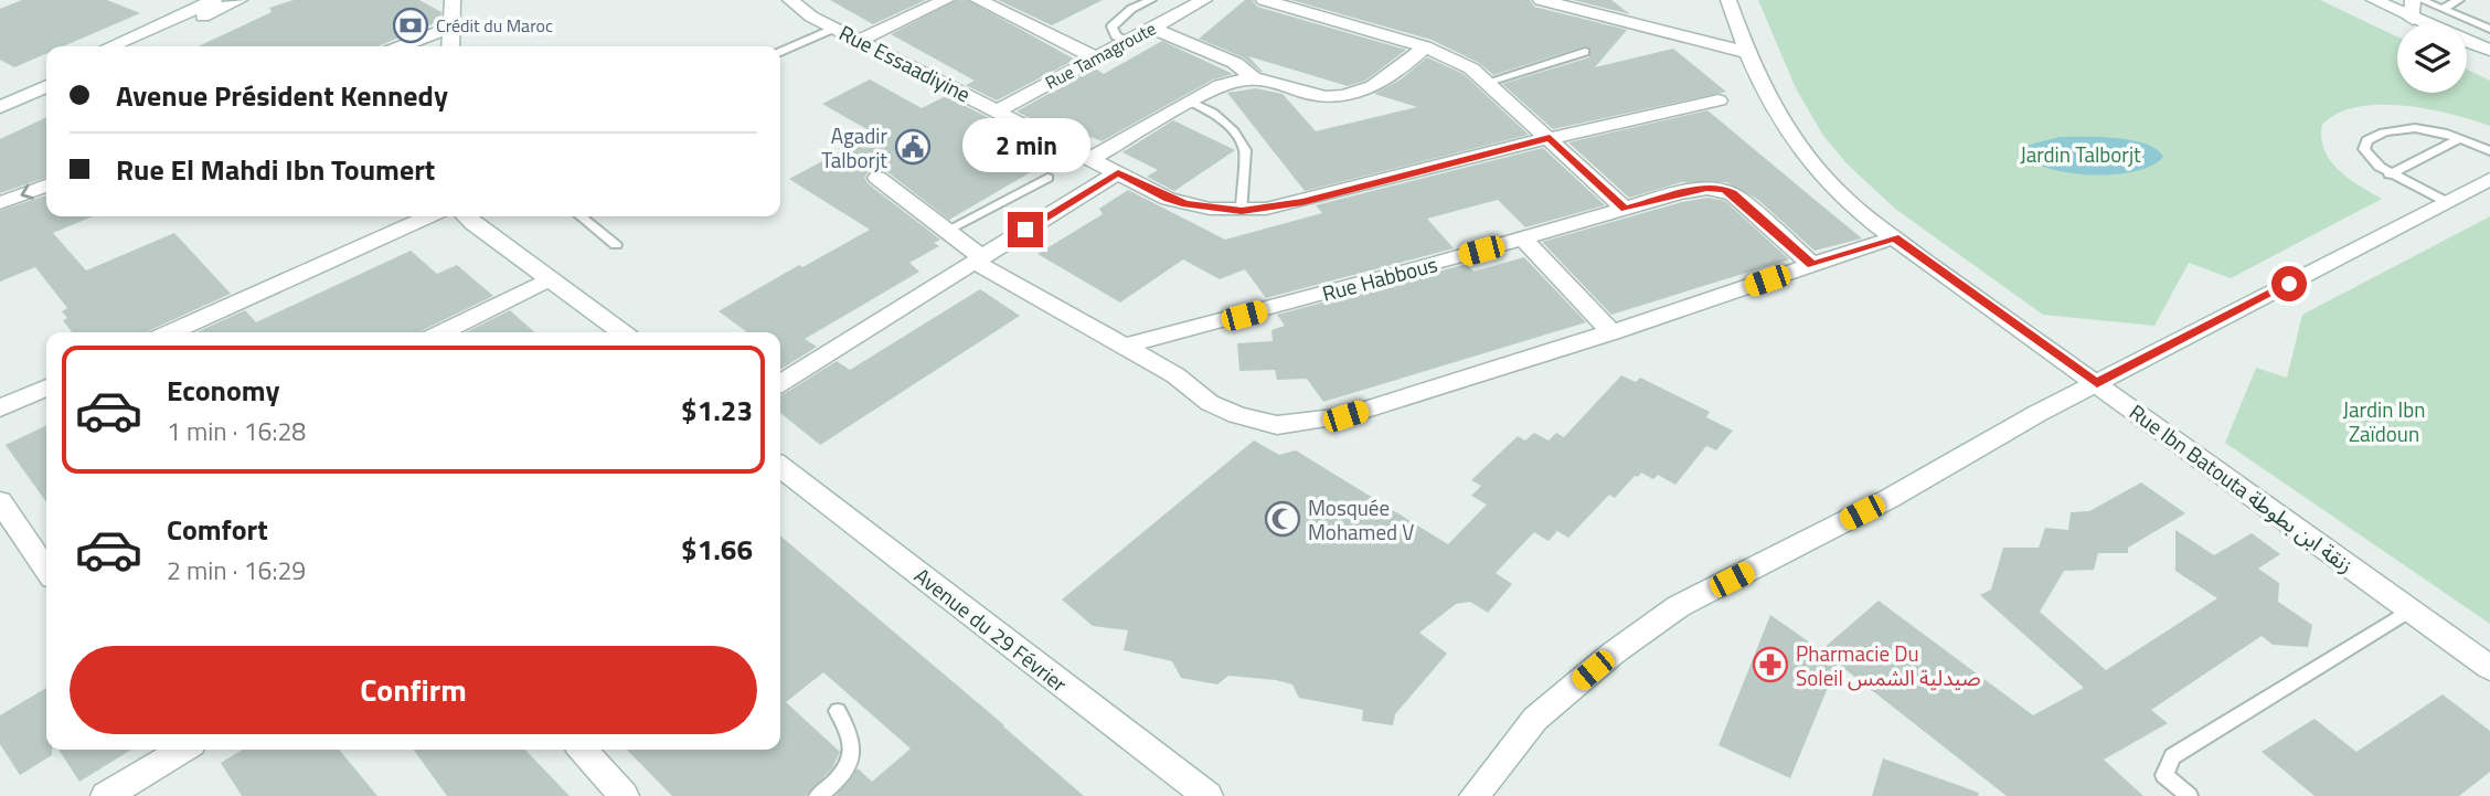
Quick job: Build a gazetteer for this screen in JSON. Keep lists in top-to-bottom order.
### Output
{
  "streets": {
    "street": [
      "Rue Tamagroute",
      "Rue Essaadiyine",
      "Rue Habbous",
      "Rue Ibn Batouta زنقة ابن بطوطة",
      "Avenue du 29 Février"
    ]
  },
  "crossings": [
    ["Rue Tamagroute", "Rue Essaadiyine"]
  ],
  "parks": ["Jardin Talborjt", "Jardin Ibn Zaïdoun"],
  "places": {
    "bank": ["Crédit du Maroc"],
    "public building": ["Agadir Talborjt"],
    "mosque": ["Mosquée Mohamed V"],
    "pharmacy": ["Pharmacie Du Soleil صيدلية الشمس"]
  },
  "page": {
    "banner": ["Avenue Président Kennedy", "Rue El Mahdi Ibn Toumert"],
    "bubble": "2 min",
    "list": [
      {
        "name": "Economy",
        "note": "1 min · 16:28",
        "value": "$1.23"
      },
      {
        "name": "Comfort",
        "note": "2 min · 16:29",
        "value": "$1.66"
      }
    ],
    "buttons": "Confirm"
  }
}
